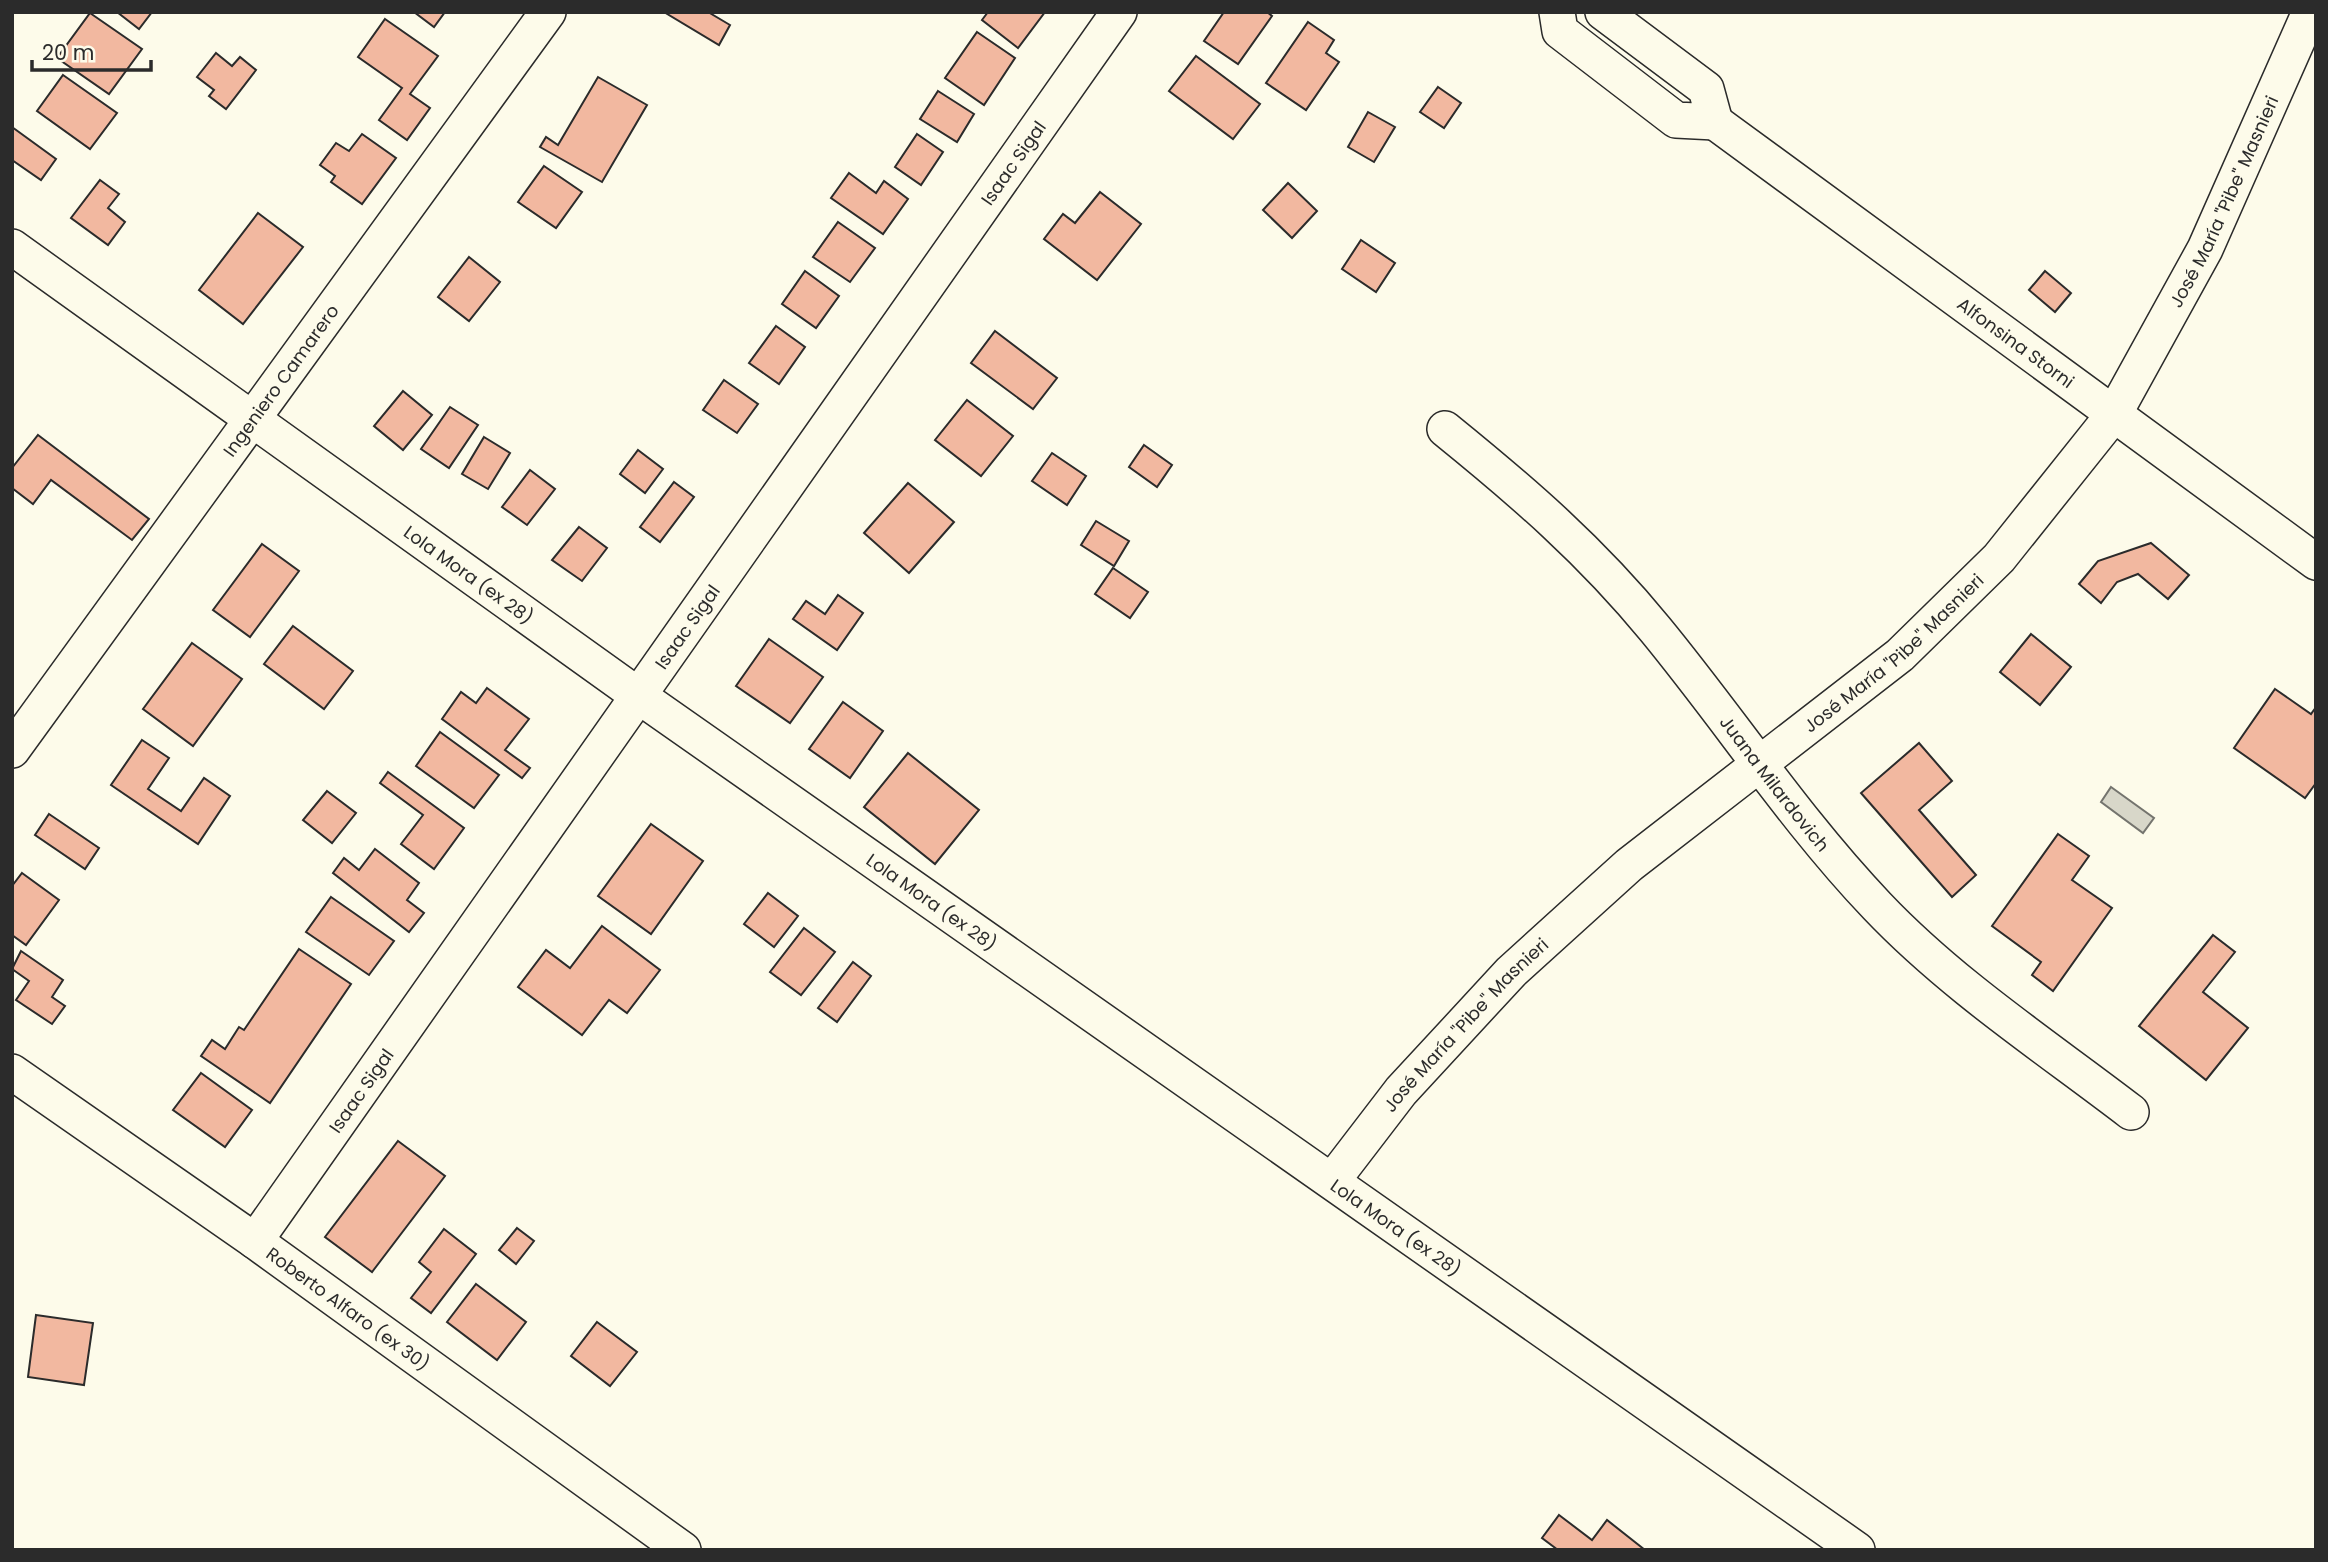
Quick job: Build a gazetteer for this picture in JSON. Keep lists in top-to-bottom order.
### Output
{
  "streets": {
    "street": [
      "Isaac Sigal",
      "José María \"Pibe\" Masnieri",
      "Alfonsina Storni",
      "Ingeniero Camarero",
      "Lola Mora (ex 28)",
      "Juana Milardovich",
      "Roberto Alfaro (ex 30)"
    ]
  },
  "crossings": [
    ["Isaac Sigal", "Lola Mora (ex 28)"],
    ["Isaac Sigal", "Roberto Alfaro (ex 30)"],
    ["José María \"Pibe\" Masnieri", "Alfonsina Storni"],
    ["José María \"Pibe\" Masnieri", "Lola Mora (ex 28)"],
    ["José María \"Pibe\" Masnieri", "Juana Milardovich"],
    ["Ingeniero Camarero", "Lola Mora (ex 28)"]
  ],
  "scale_bar": "20 m"
}
